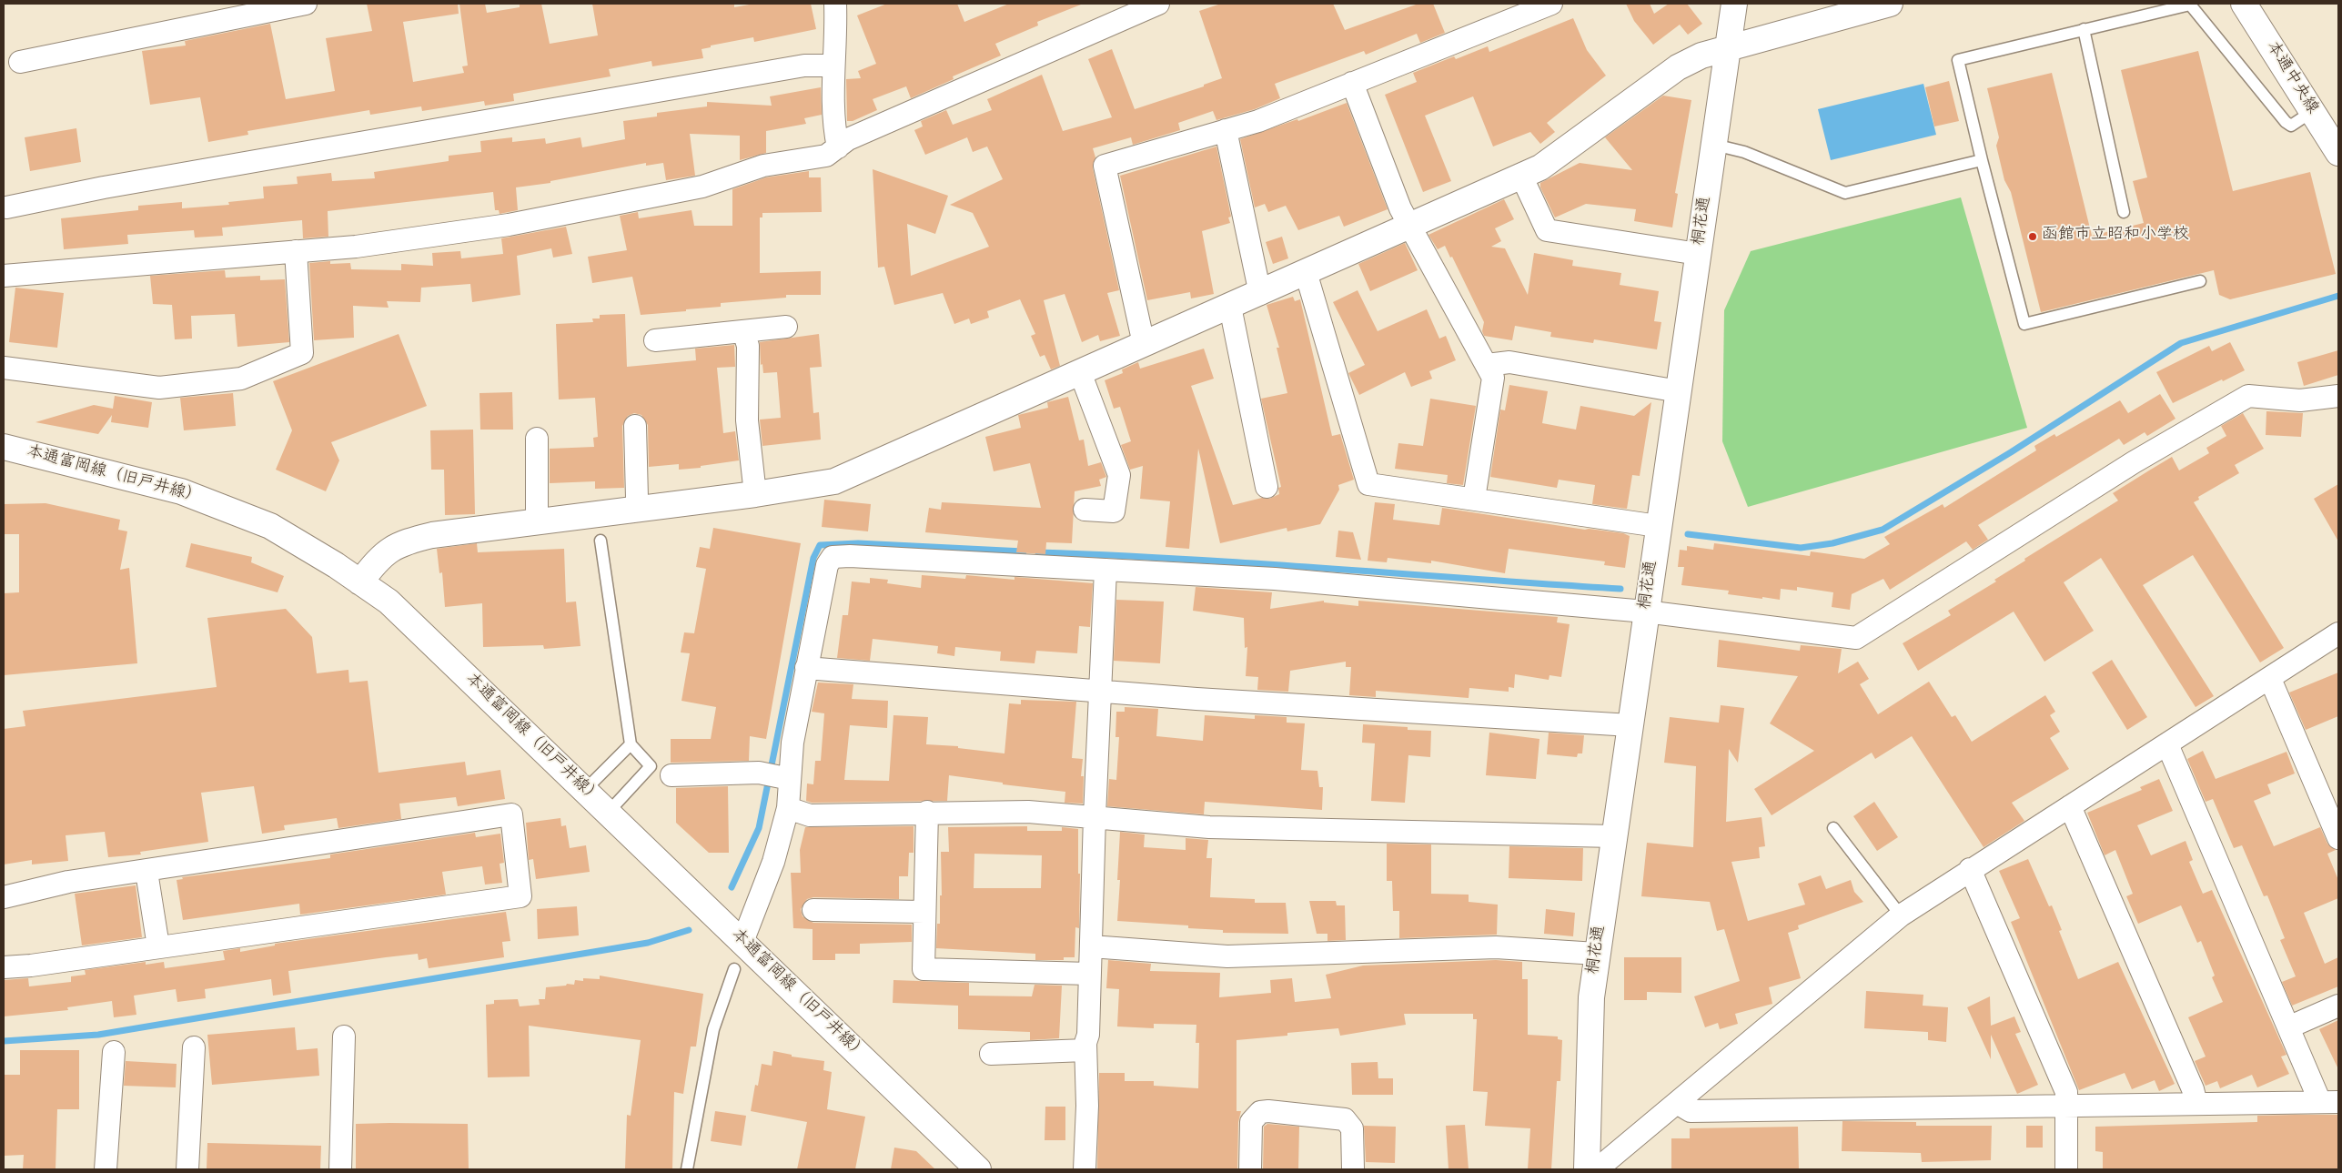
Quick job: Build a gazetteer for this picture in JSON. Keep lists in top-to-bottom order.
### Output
{
  "streets": {
    "street": ["本通中央線", "桐花通", "本通富岡線（旧戸井線）"]
  },
  "places": ["函館市立昭和小学校"]
}
